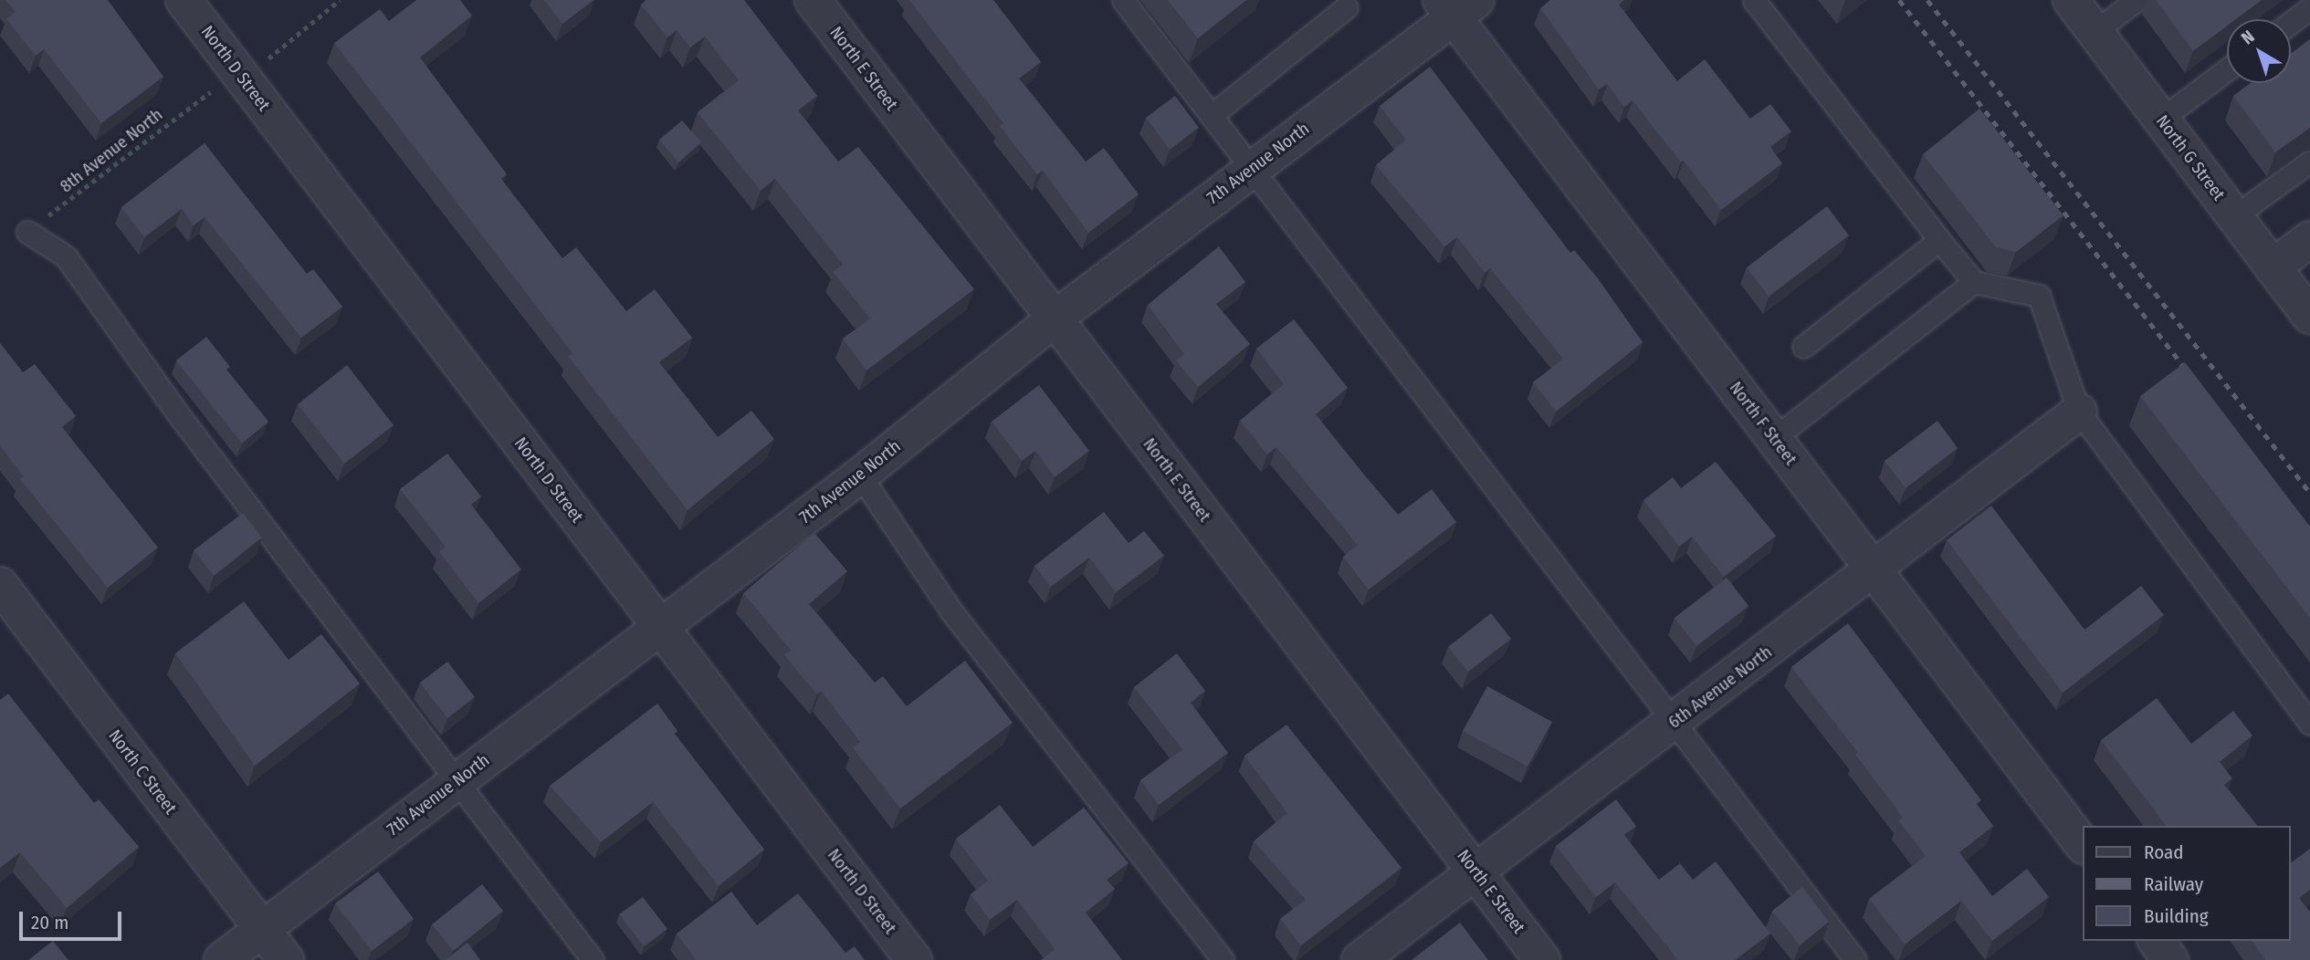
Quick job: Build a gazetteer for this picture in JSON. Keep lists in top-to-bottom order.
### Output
{
  "streets": {
    "street": [
      "North D Street",
      "North E Street",
      "North G Street",
      "7th Avenue North",
      "North F Street",
      "6th Avenue North",
      "North C Street"
    ],
    "path": ["8th Avenue North"]
  },
  "crossings": [
    ["North D Street", "8th Avenue North"],
    ["North D Street", "7th Avenue North"],
    ["North E Street", "7th Avenue North"],
    ["North E Street", "6th Avenue North"],
    ["7th Avenue North", "North F Street"],
    ["7th Avenue North", "North C Street"],
    ["North F Street", "6th Avenue North"]
  ],
  "legend": ["Road", "Railway", "Building"],
  "scale_bar": "20 m",
  "north": "top left"
}
